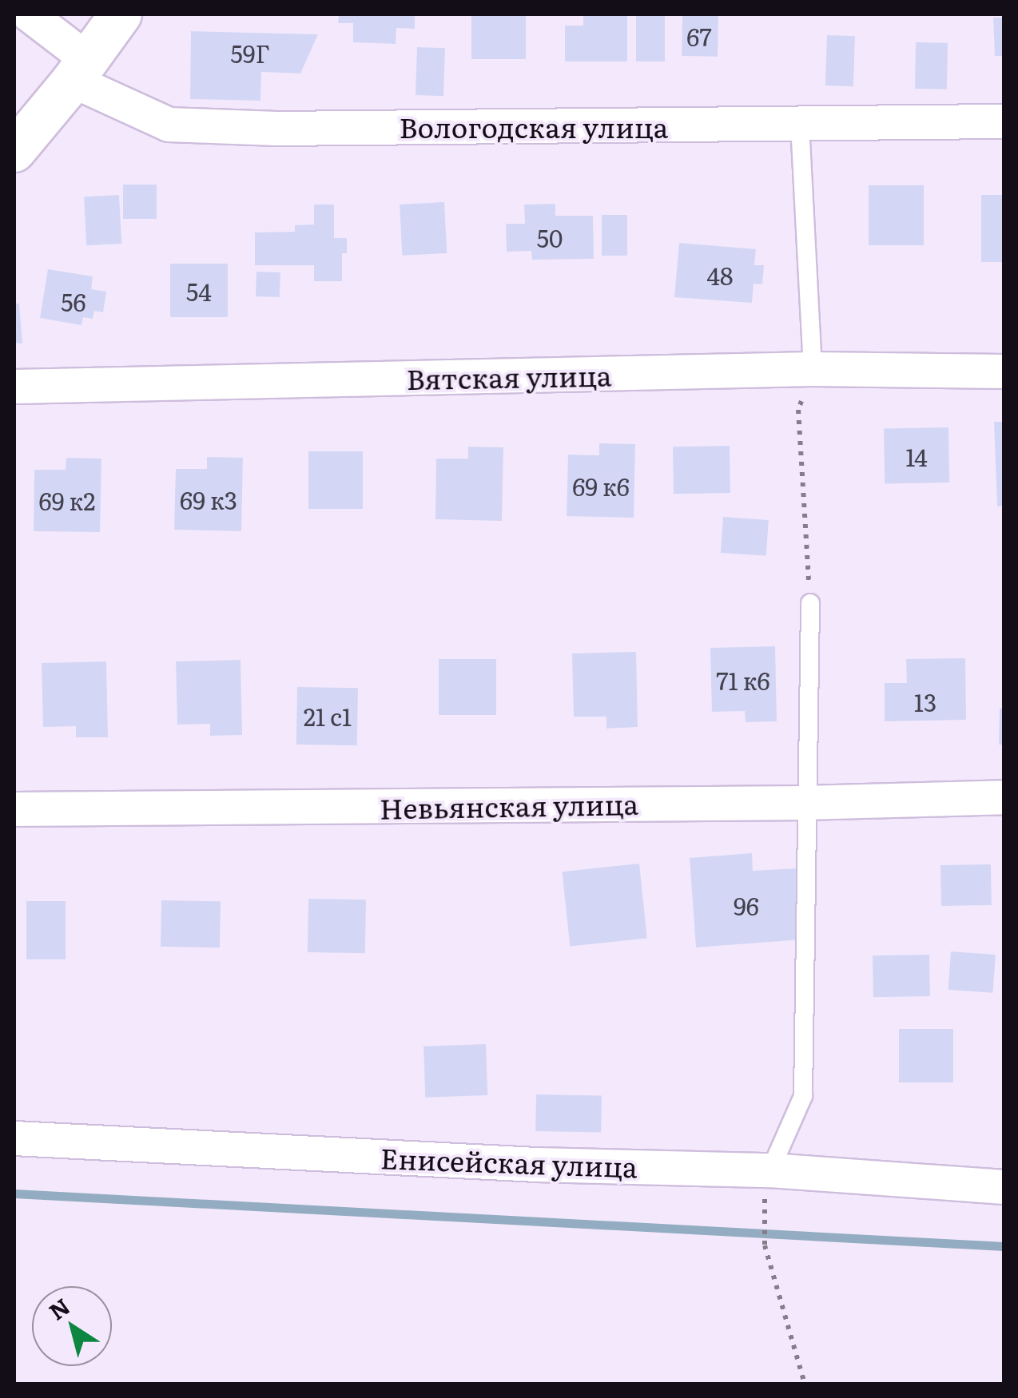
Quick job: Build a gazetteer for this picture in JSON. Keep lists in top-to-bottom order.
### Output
{
  "streets": {
    "street": [
      "Вологодская улица",
      "Вятская улица",
      "Невьянская улица",
      "Енисейская улица"
    ]
  },
  "house_numbers": [
    "67",
    "59Г",
    "50",
    "48",
    "54",
    "56",
    "14",
    "69 к6",
    "69 к3",
    "69 к2",
    "71 к6",
    "13",
    "21 с1",
    "96"
  ],
  "north": "top left"
}
